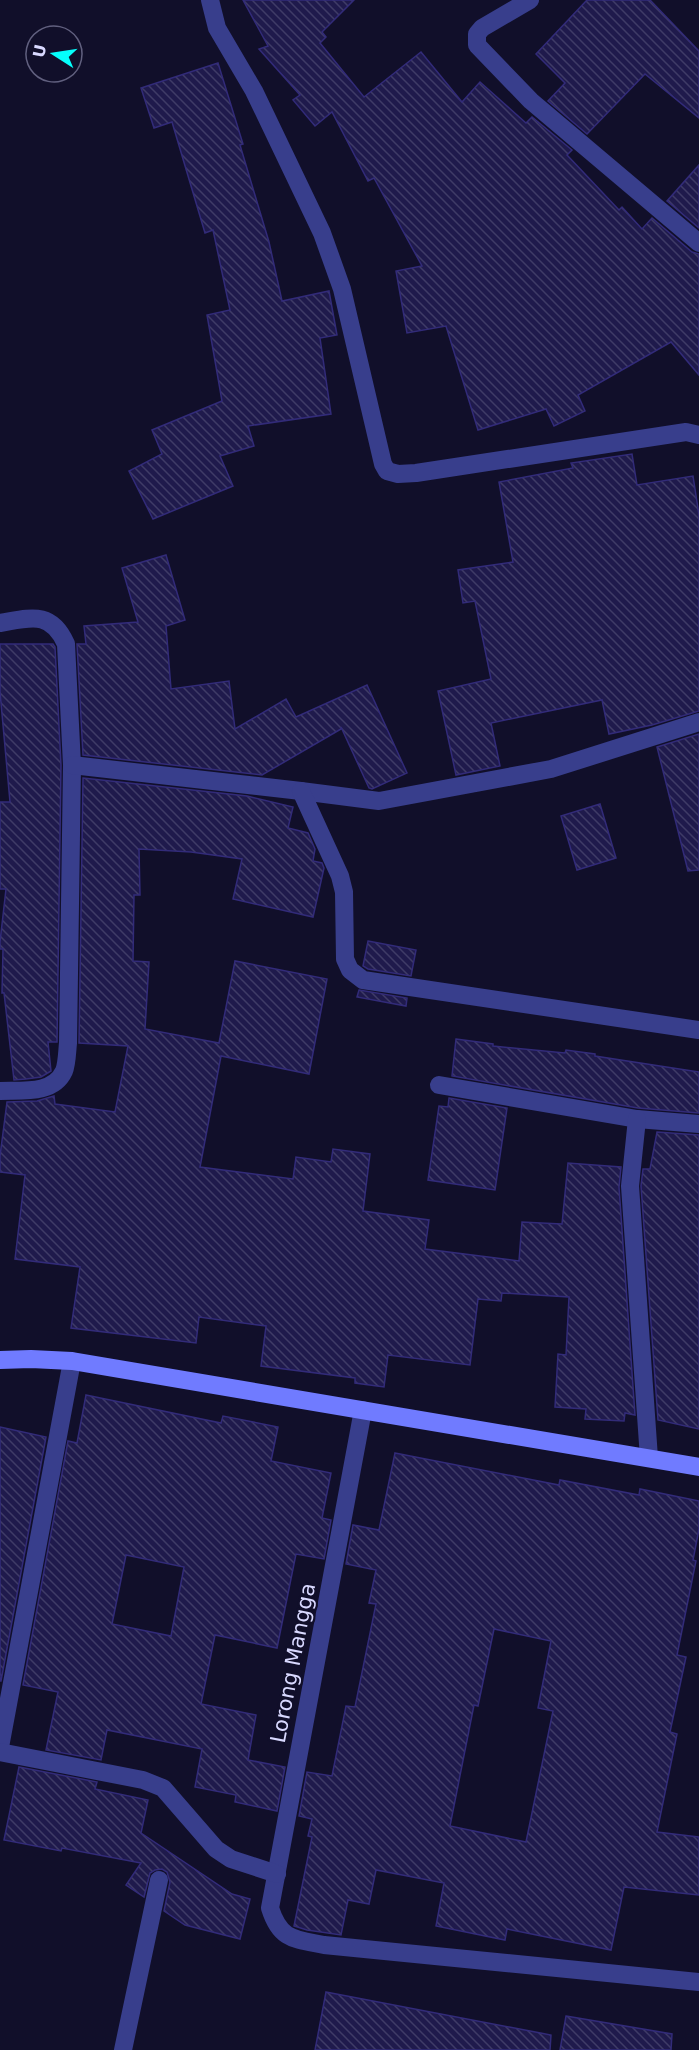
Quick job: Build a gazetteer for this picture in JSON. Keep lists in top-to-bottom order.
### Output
{
  "streets": {
    "street": ["Lorong Mangga"]
  },
  "north": "left"
}
